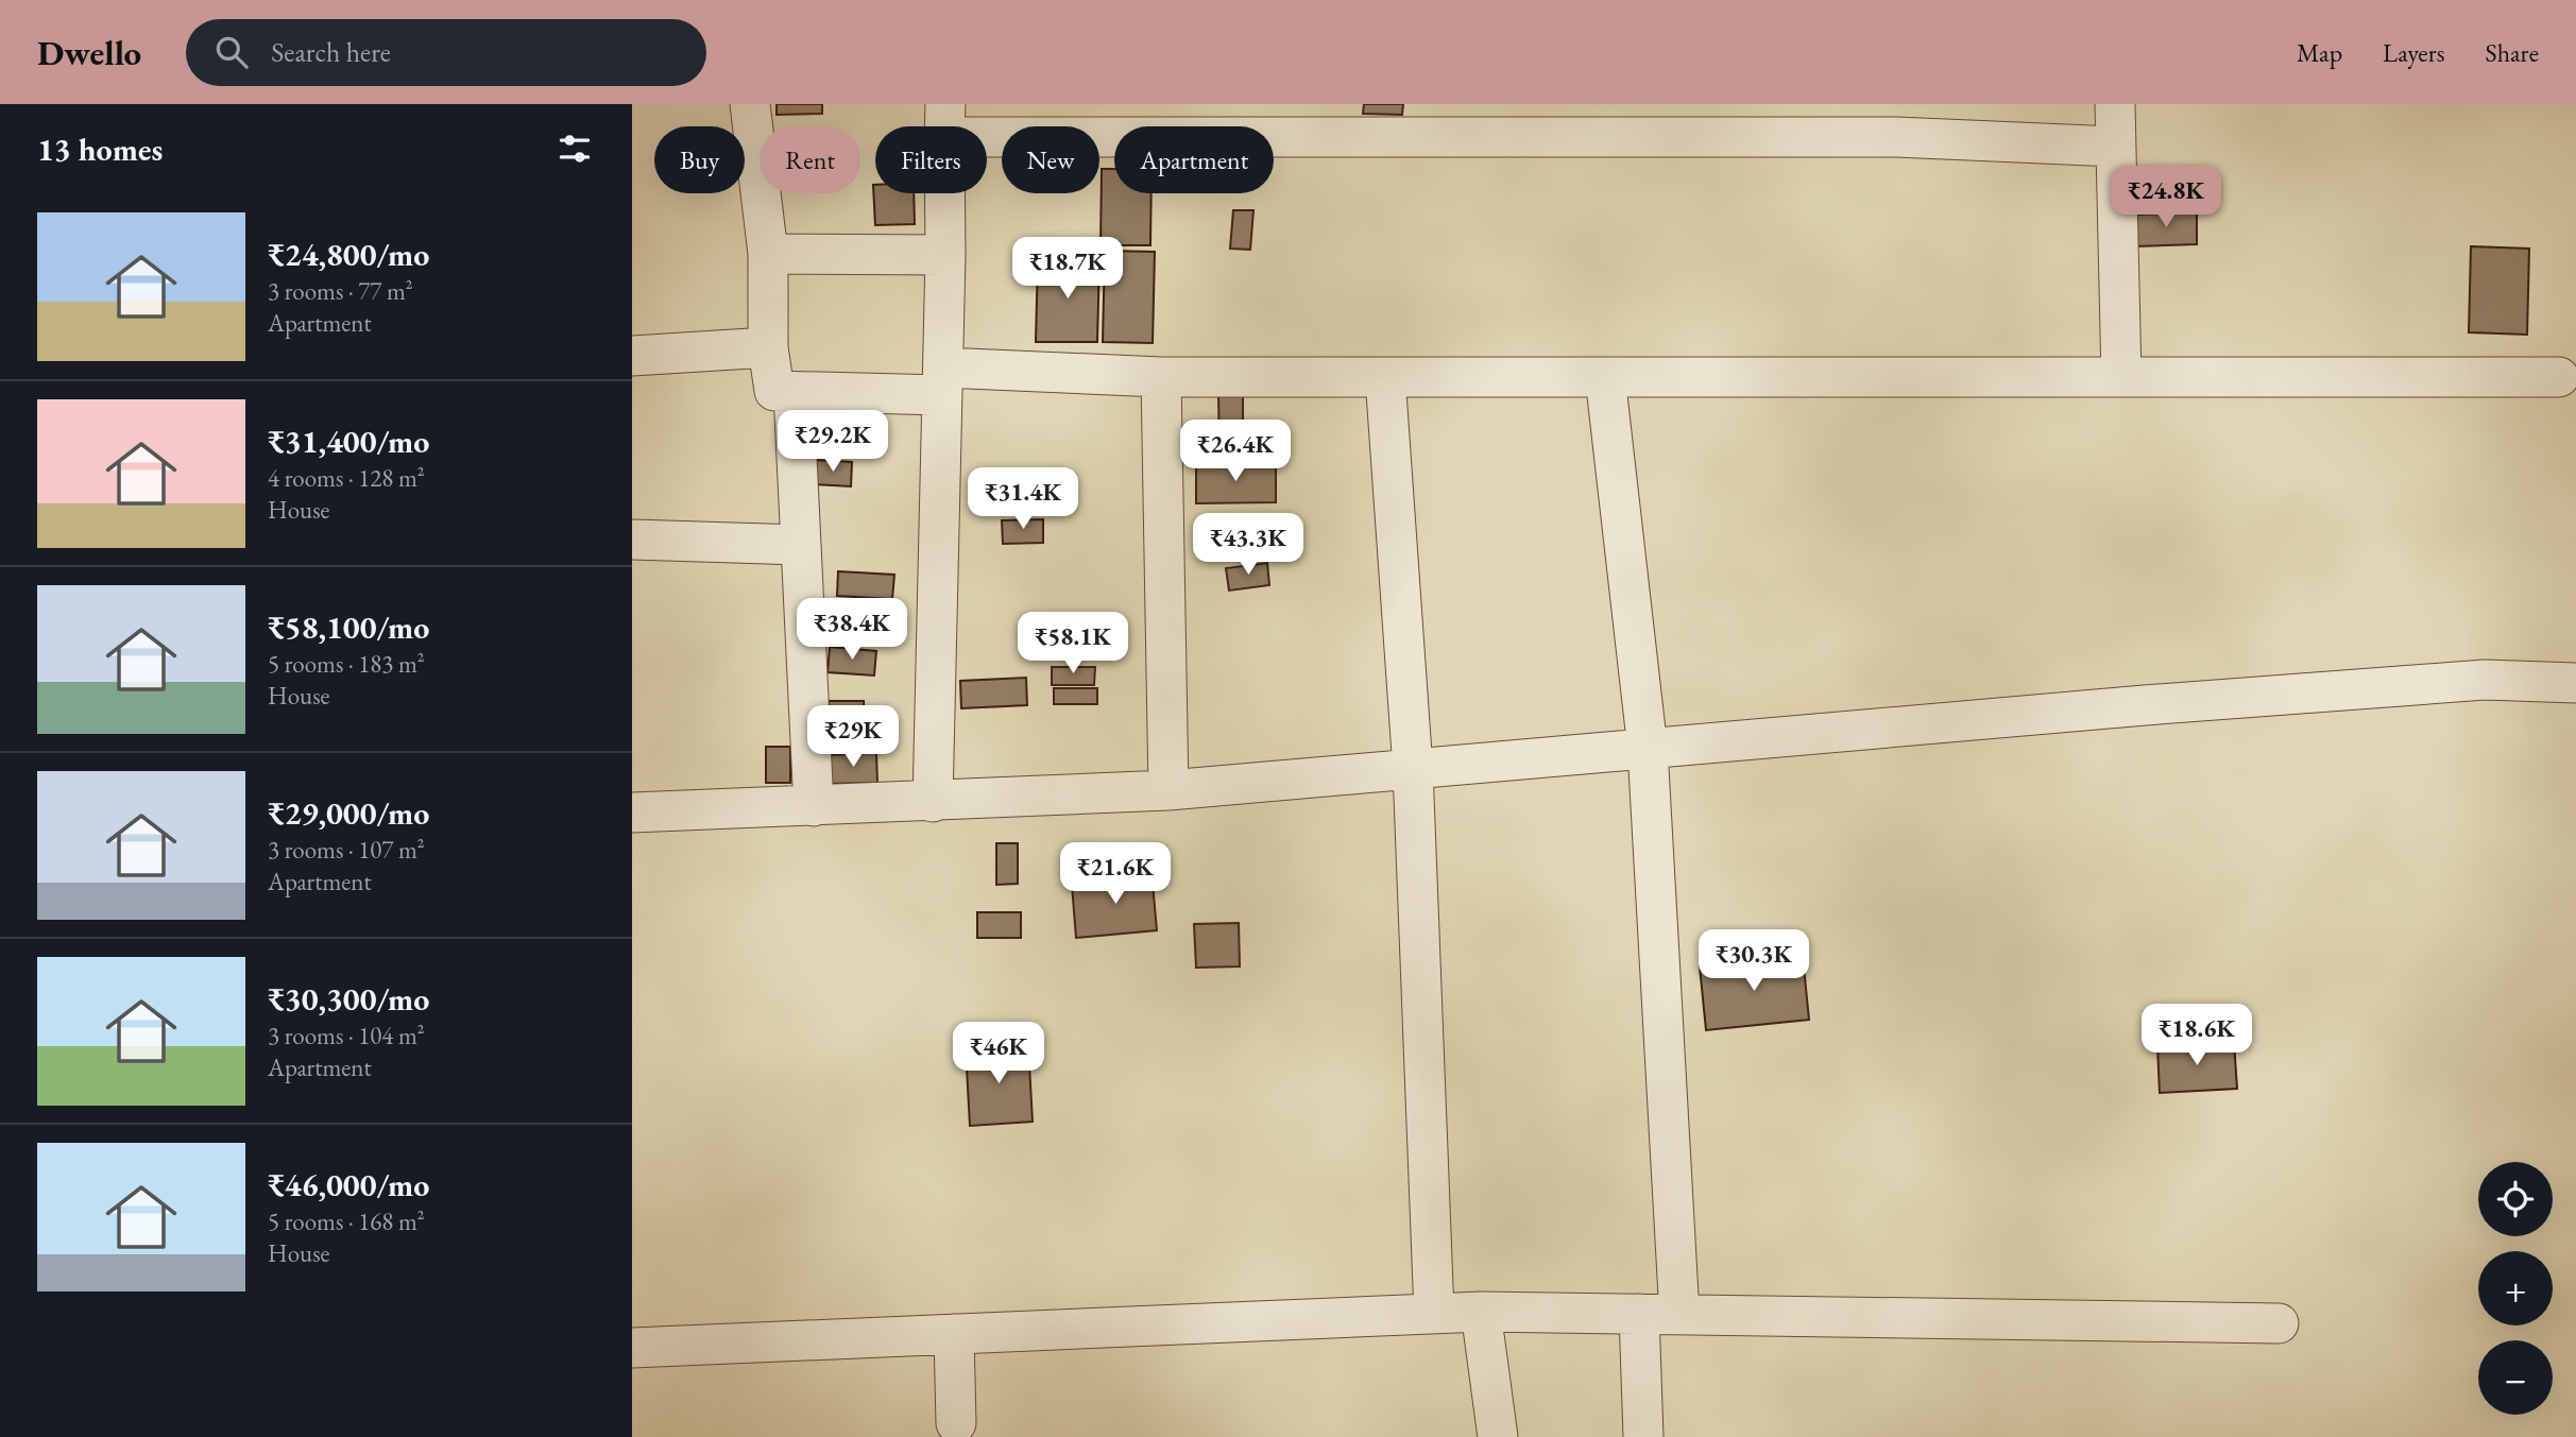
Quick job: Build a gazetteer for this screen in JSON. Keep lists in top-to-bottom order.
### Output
{
  "page": {
    "header": "Dwello",
    "search": "Search here",
    "nav": ["Map", "Layers", "Share"],
    "heading": "13 homes",
    "chip": [
      "Buy",
      "Rent",
      "Filters",
      "New",
      "Apartment"
    ],
    "price": [
      "₹24.8K",
      "₹18.7K",
      "₹29.2K",
      "₹26.4K",
      "₹31.4K",
      "₹43.3K",
      "₹38.4K",
      "₹58.1K",
      "₹29K",
      "₹21.6K",
      "₹30.3K",
      "₹18.6K",
      "₹46K"
    ],
    "list": [
      {
        "name": "₹24,800/mo",
        "note": "3 rooms · 77 m² · Apartment"
      },
      {
        "name": "₹31,400/mo",
        "note": "4 rooms · 128 m² · House"
      },
      {
        "name": "₹58,100/mo",
        "note": "5 rooms · 183 m² · House"
      },
      {
        "name": "₹29,000/mo",
        "note": "3 rooms · 107 m² · Apartment"
      },
      {
        "name": "₹30,300/mo",
        "note": "3 rooms · 104 m² · Apartment"
      },
      {
        "name": "₹46,000/mo",
        "note": "5 rooms · 168 m² · House"
      }
    ],
    "map_buttons": ["+", "−"]
  }
}
